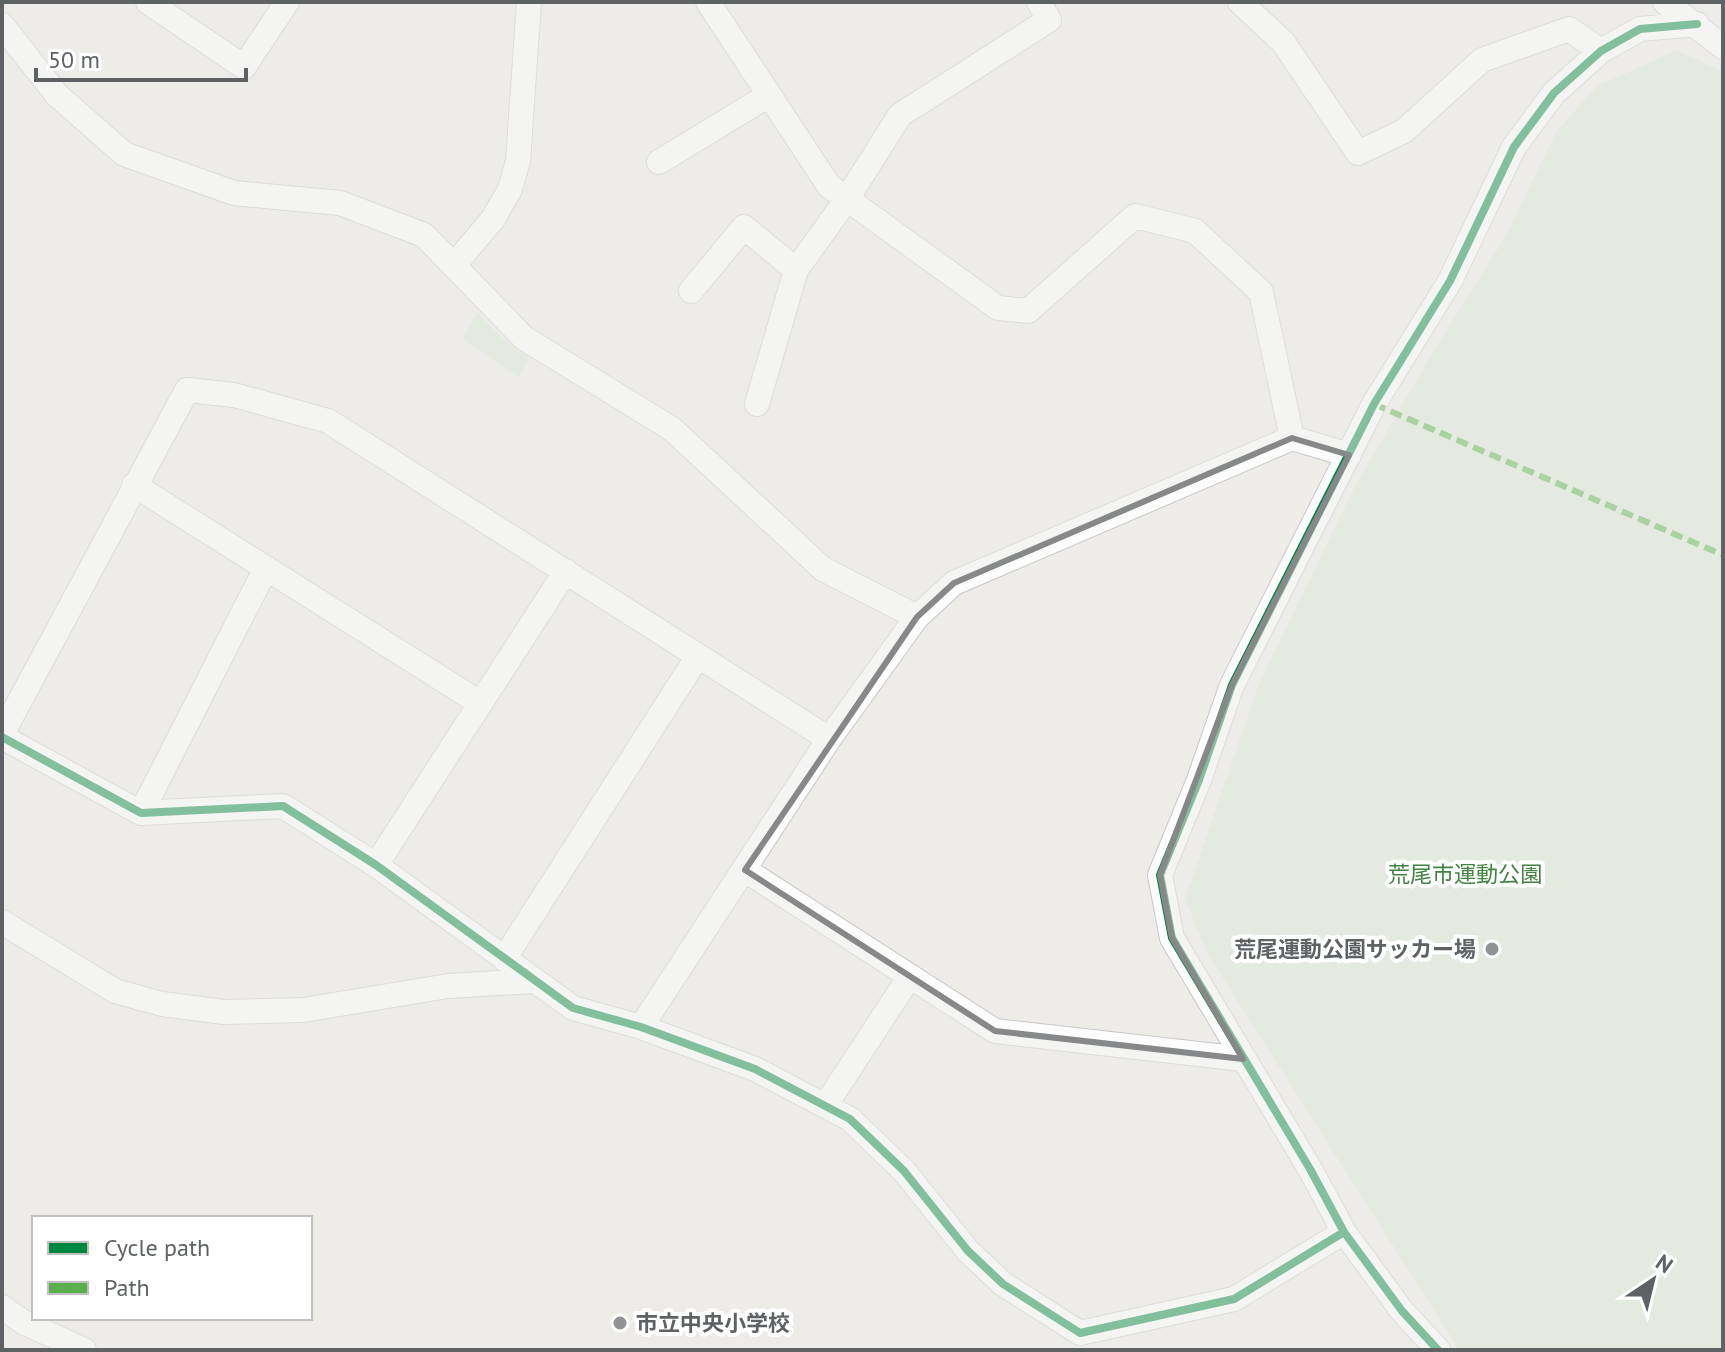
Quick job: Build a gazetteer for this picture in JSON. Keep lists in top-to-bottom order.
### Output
{
  "parks": ["荒尾市運動公園"],
  "places": ["荒尾運動公園サッカー場", "市立中央小学校"],
  "legend": ["Cycle path", "Path"],
  "scale_bar": "50 m",
  "north": "top right"
}
